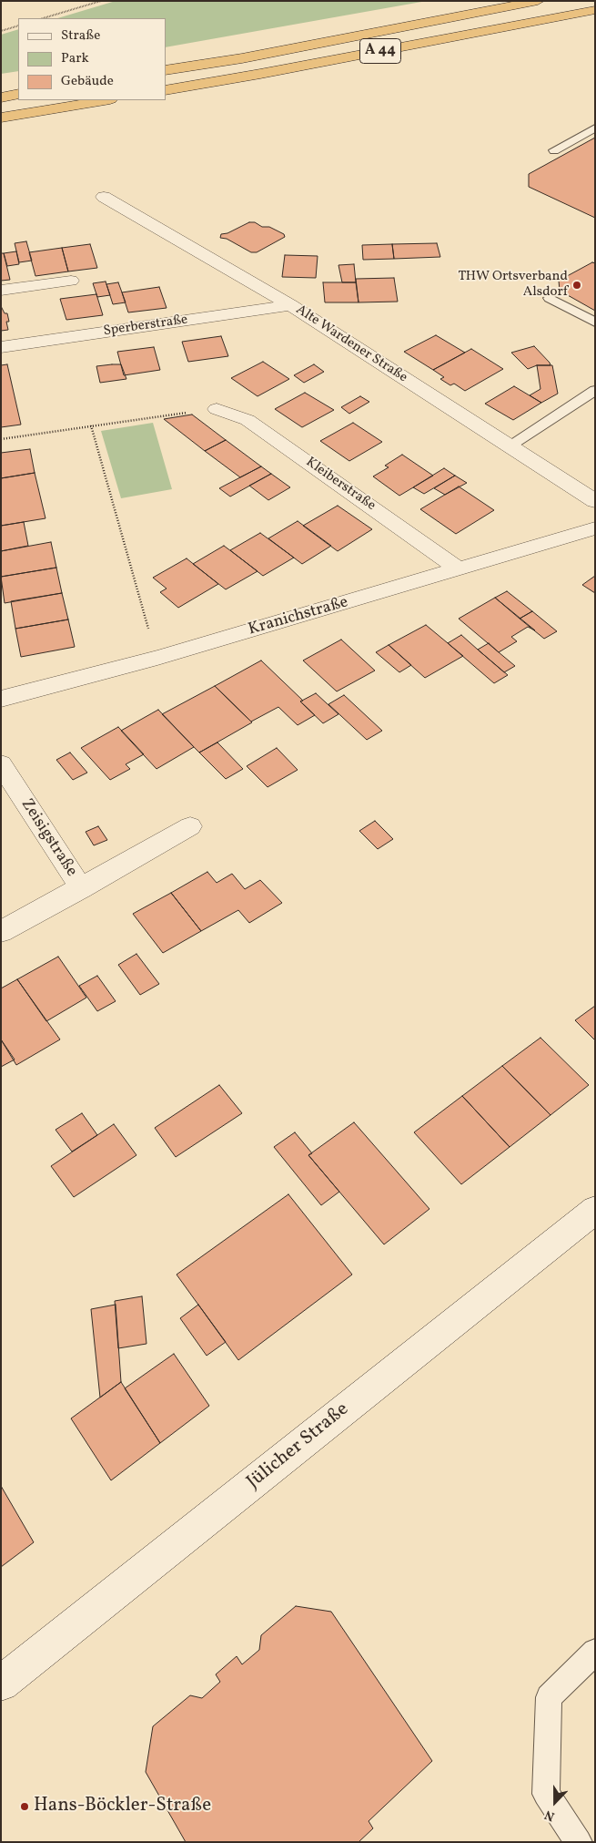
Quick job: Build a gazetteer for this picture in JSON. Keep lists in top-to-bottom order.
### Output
{
  "streets": {
    "highway": ["A 44"],
    "street": [
      "Sperberstraße",
      "Alte Wardener Straße",
      "Kleiberstraße",
      "Kranichstraße",
      "Zeisigstraße",
      "Jülicher Straße"
    ]
  },
  "crossings": [
    ["Sperberstraße", "Alte Wardener Straße"],
    ["Kleiberstraße", "Kranichstraße"]
  ],
  "places": ["THW Ortsverband Alsdorf", "Hans-Böckler-Straße"],
  "legend": ["Straße", "Park", "Gebäude"],
  "north": "bottom"
}
